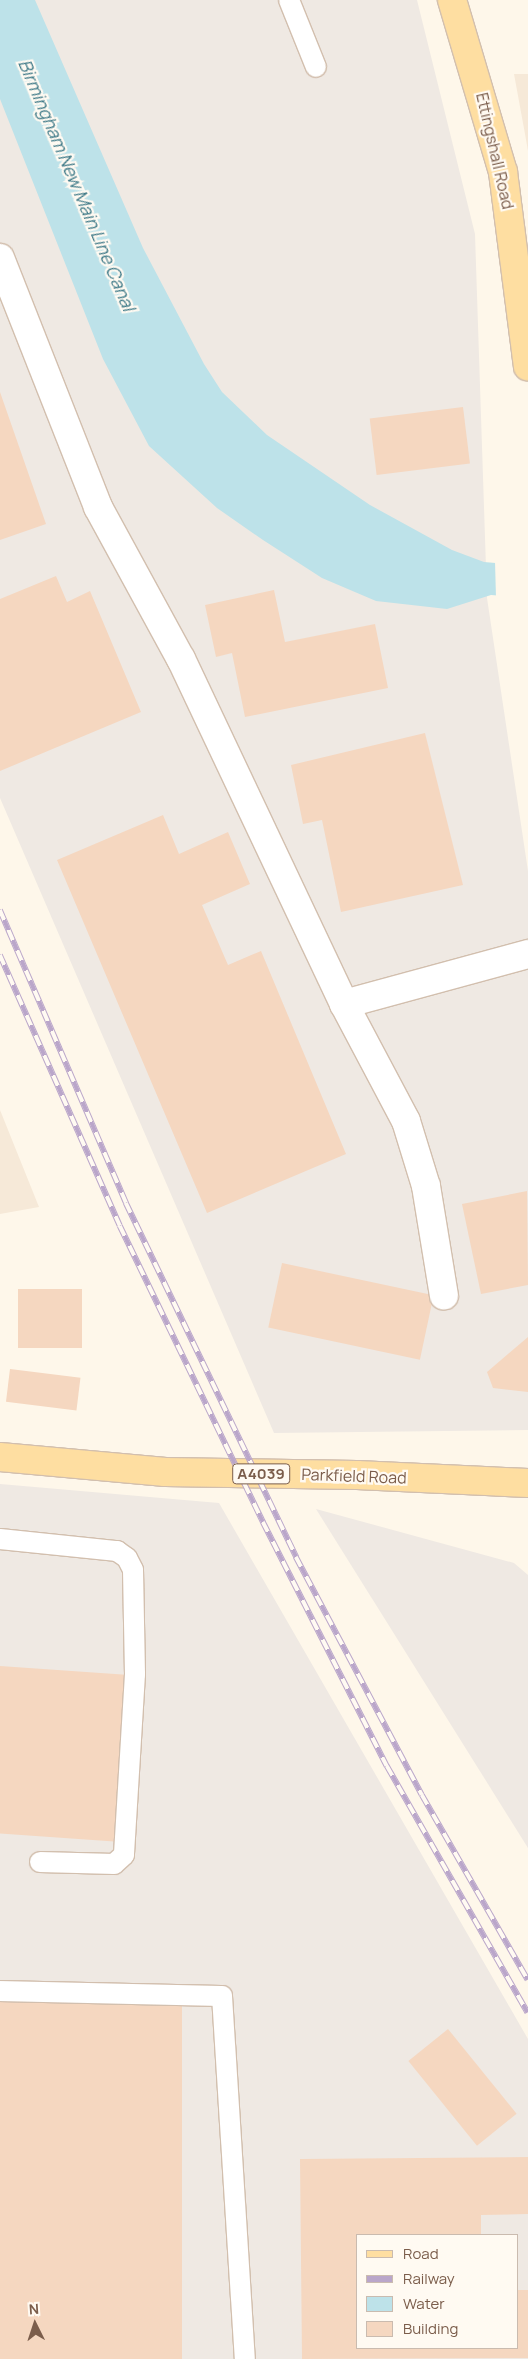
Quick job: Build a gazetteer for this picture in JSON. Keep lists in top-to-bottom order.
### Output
{
  "streets": {
    "main road": ["Ettingshall Road", "A4039", "Parkfield Road"]
  },
  "water": ["Birmingham New Main Line Canal"],
  "legend": [
    "Road",
    "Railway",
    "Water",
    "Building"
  ],
  "north": "top"
}
